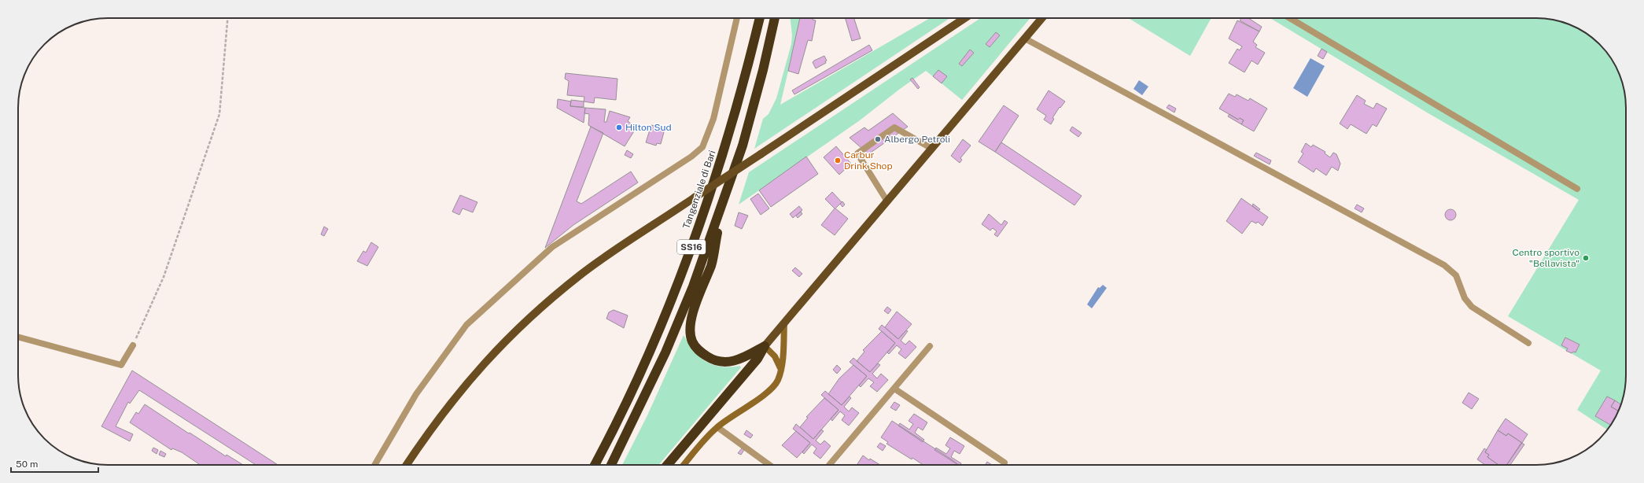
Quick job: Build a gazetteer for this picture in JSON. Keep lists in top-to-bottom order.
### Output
{
  "streets": {
    "highway": ["Tangenziale di Bari", "SS16"]
  },
  "places": [
    "Hilton Sud",
    "Albergo Petroli",
    "Carbur Drink Shop",
    "Centro sportivo \"Bellavista\""
  ],
  "scale_bar": "50 m"
}
